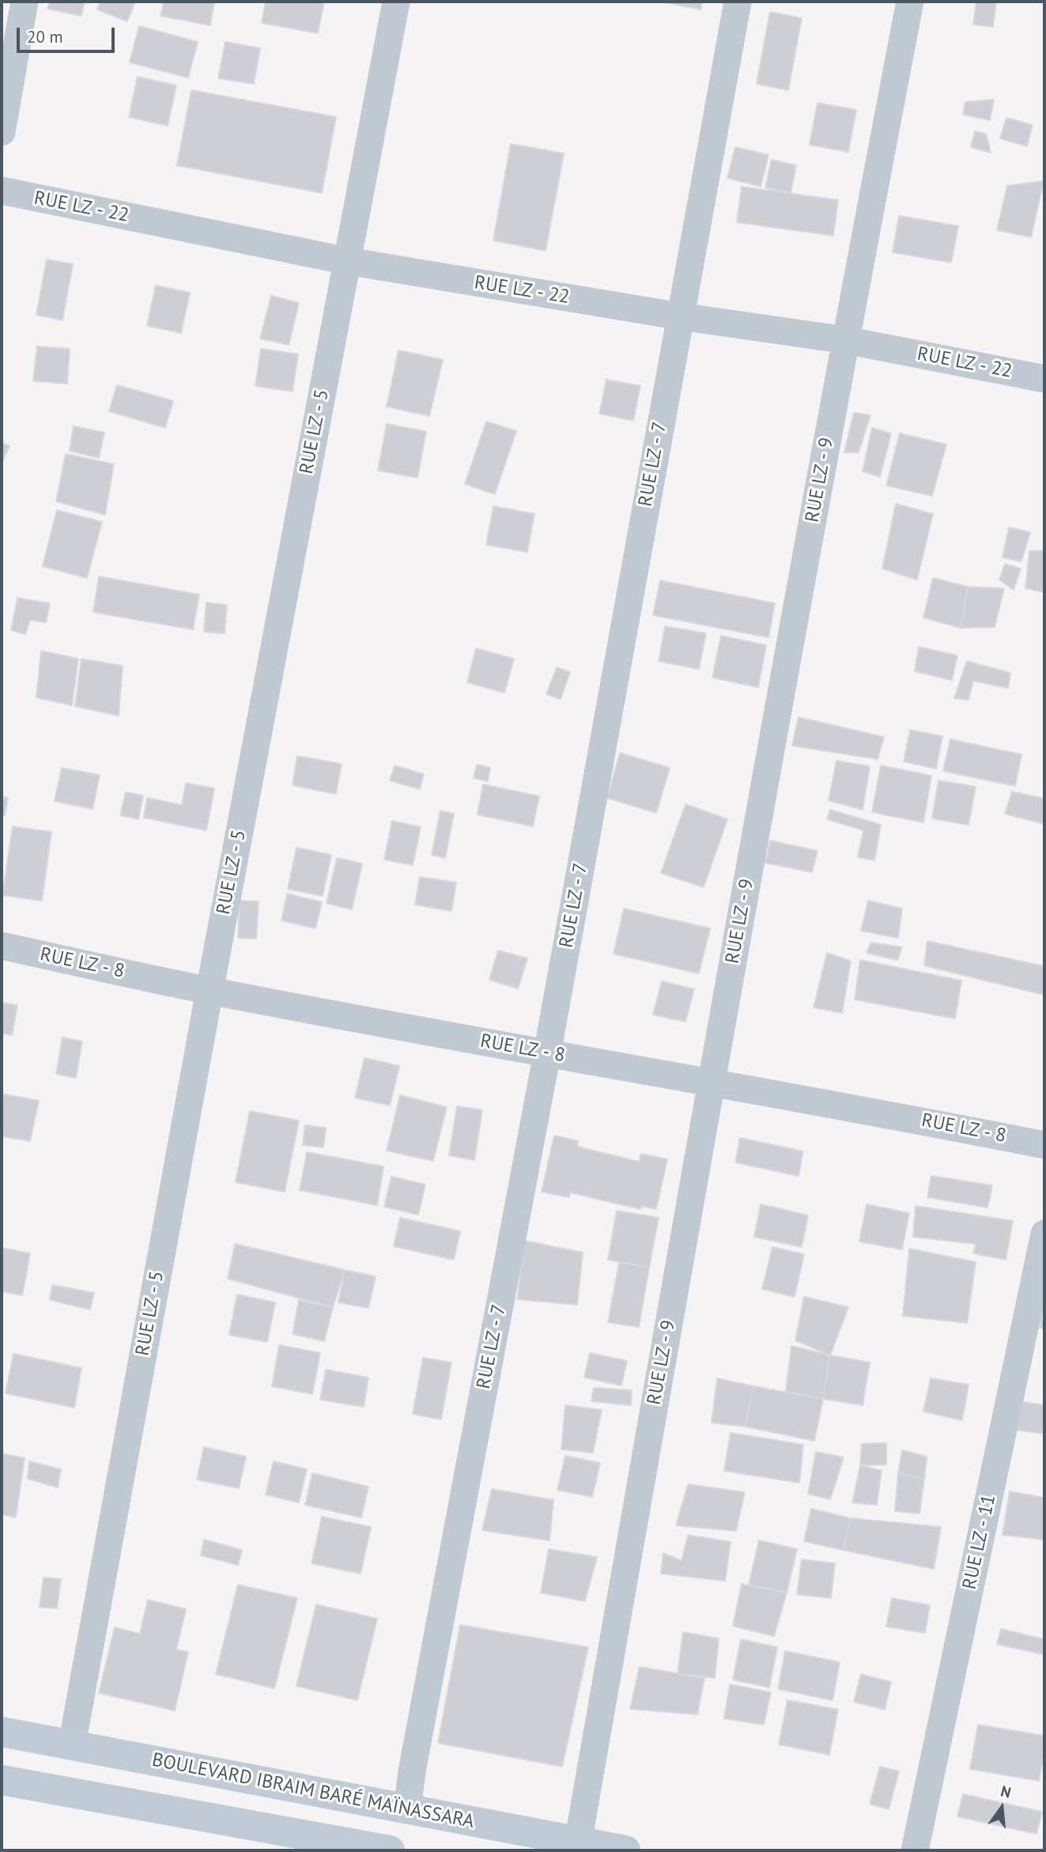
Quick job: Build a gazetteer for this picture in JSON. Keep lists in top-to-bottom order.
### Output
{
  "streets": {
    "main road": ["BOULEVARD IBRAIM BARÉ MAÏNASSARA"],
    "street": [
      "RUE LZ - 22",
      "RUE LZ - 5",
      "RUE LZ - 7",
      "RUE LZ - 9",
      "RUE LZ - 8",
      "RUE LZ - 11"
    ]
  },
  "crossings": [
    ["RUE LZ - 22", "RUE LZ - 5"],
    ["RUE LZ - 22", "RUE LZ - 7"],
    ["RUE LZ - 22", "RUE LZ - 9"],
    ["RUE LZ - 5", "RUE LZ - 8"],
    ["RUE LZ - 5", "BOULEVARD IBRAIM BARÉ MAÏNASSARA"],
    ["RUE LZ - 7", "RUE LZ - 8"],
    ["RUE LZ - 7", "BOULEVARD IBRAIM BARÉ MAÏNASSARA"],
    ["RUE LZ - 9", "RUE LZ - 8"],
    ["RUE LZ - 9", "BOULEVARD IBRAIM BARÉ MAÏNASSARA"]
  ],
  "scale_bar": "20 m",
  "north": "top"
}
